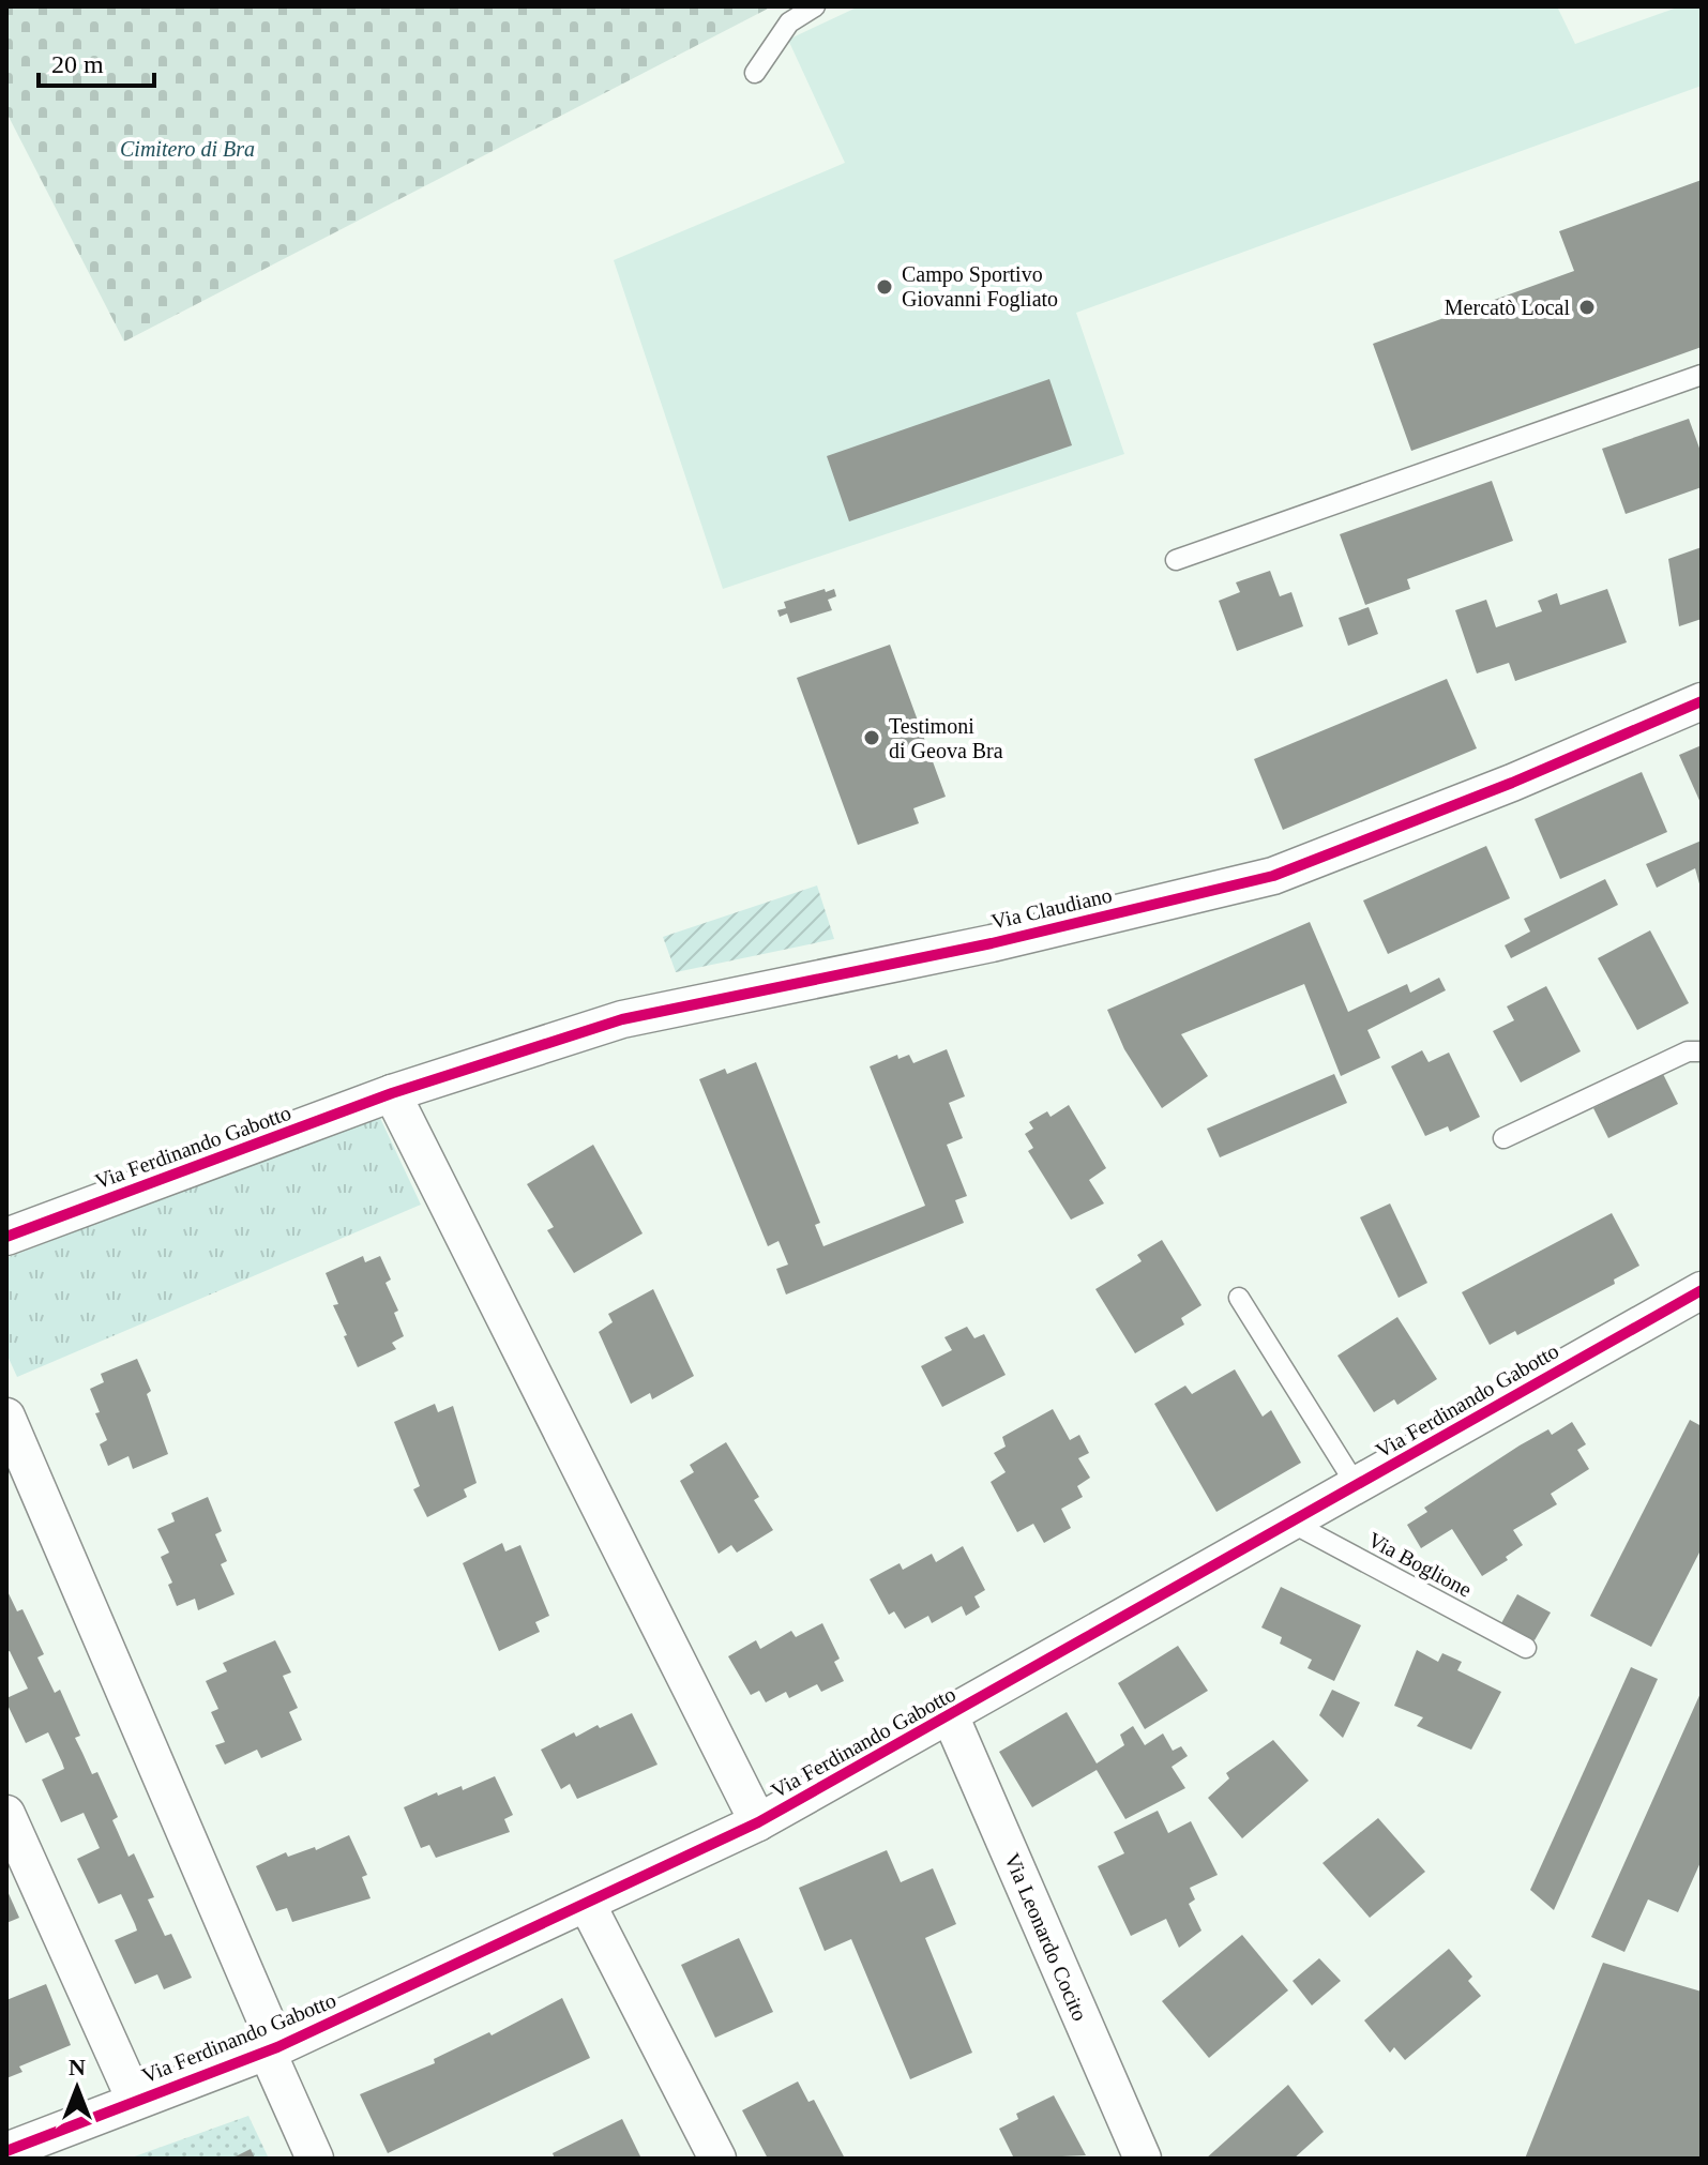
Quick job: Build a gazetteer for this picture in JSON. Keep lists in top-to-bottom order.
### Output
{
  "streets": {
    "street": ["Via Claudiano", "Via Ferdinando Gabotto", "Via Leonardo Cocito"],
    "lane": ["Via Boglione"]
  },
  "crossings": [
    ["Via Claudiano", "Via Ferdinando Gabotto"],
    ["Via Ferdinando Gabotto", "Via Boglione"],
    ["Via Ferdinando Gabotto", "Via Leonardo Cocito"]
  ],
  "parks": ["Cimitero di Bra"],
  "places": ["Campo Sportivo Giovanni Fogliato", "Mercatò Local", "Testimoni di Geova Bra"],
  "scale_bar": "20 m",
  "north": "top"
}
